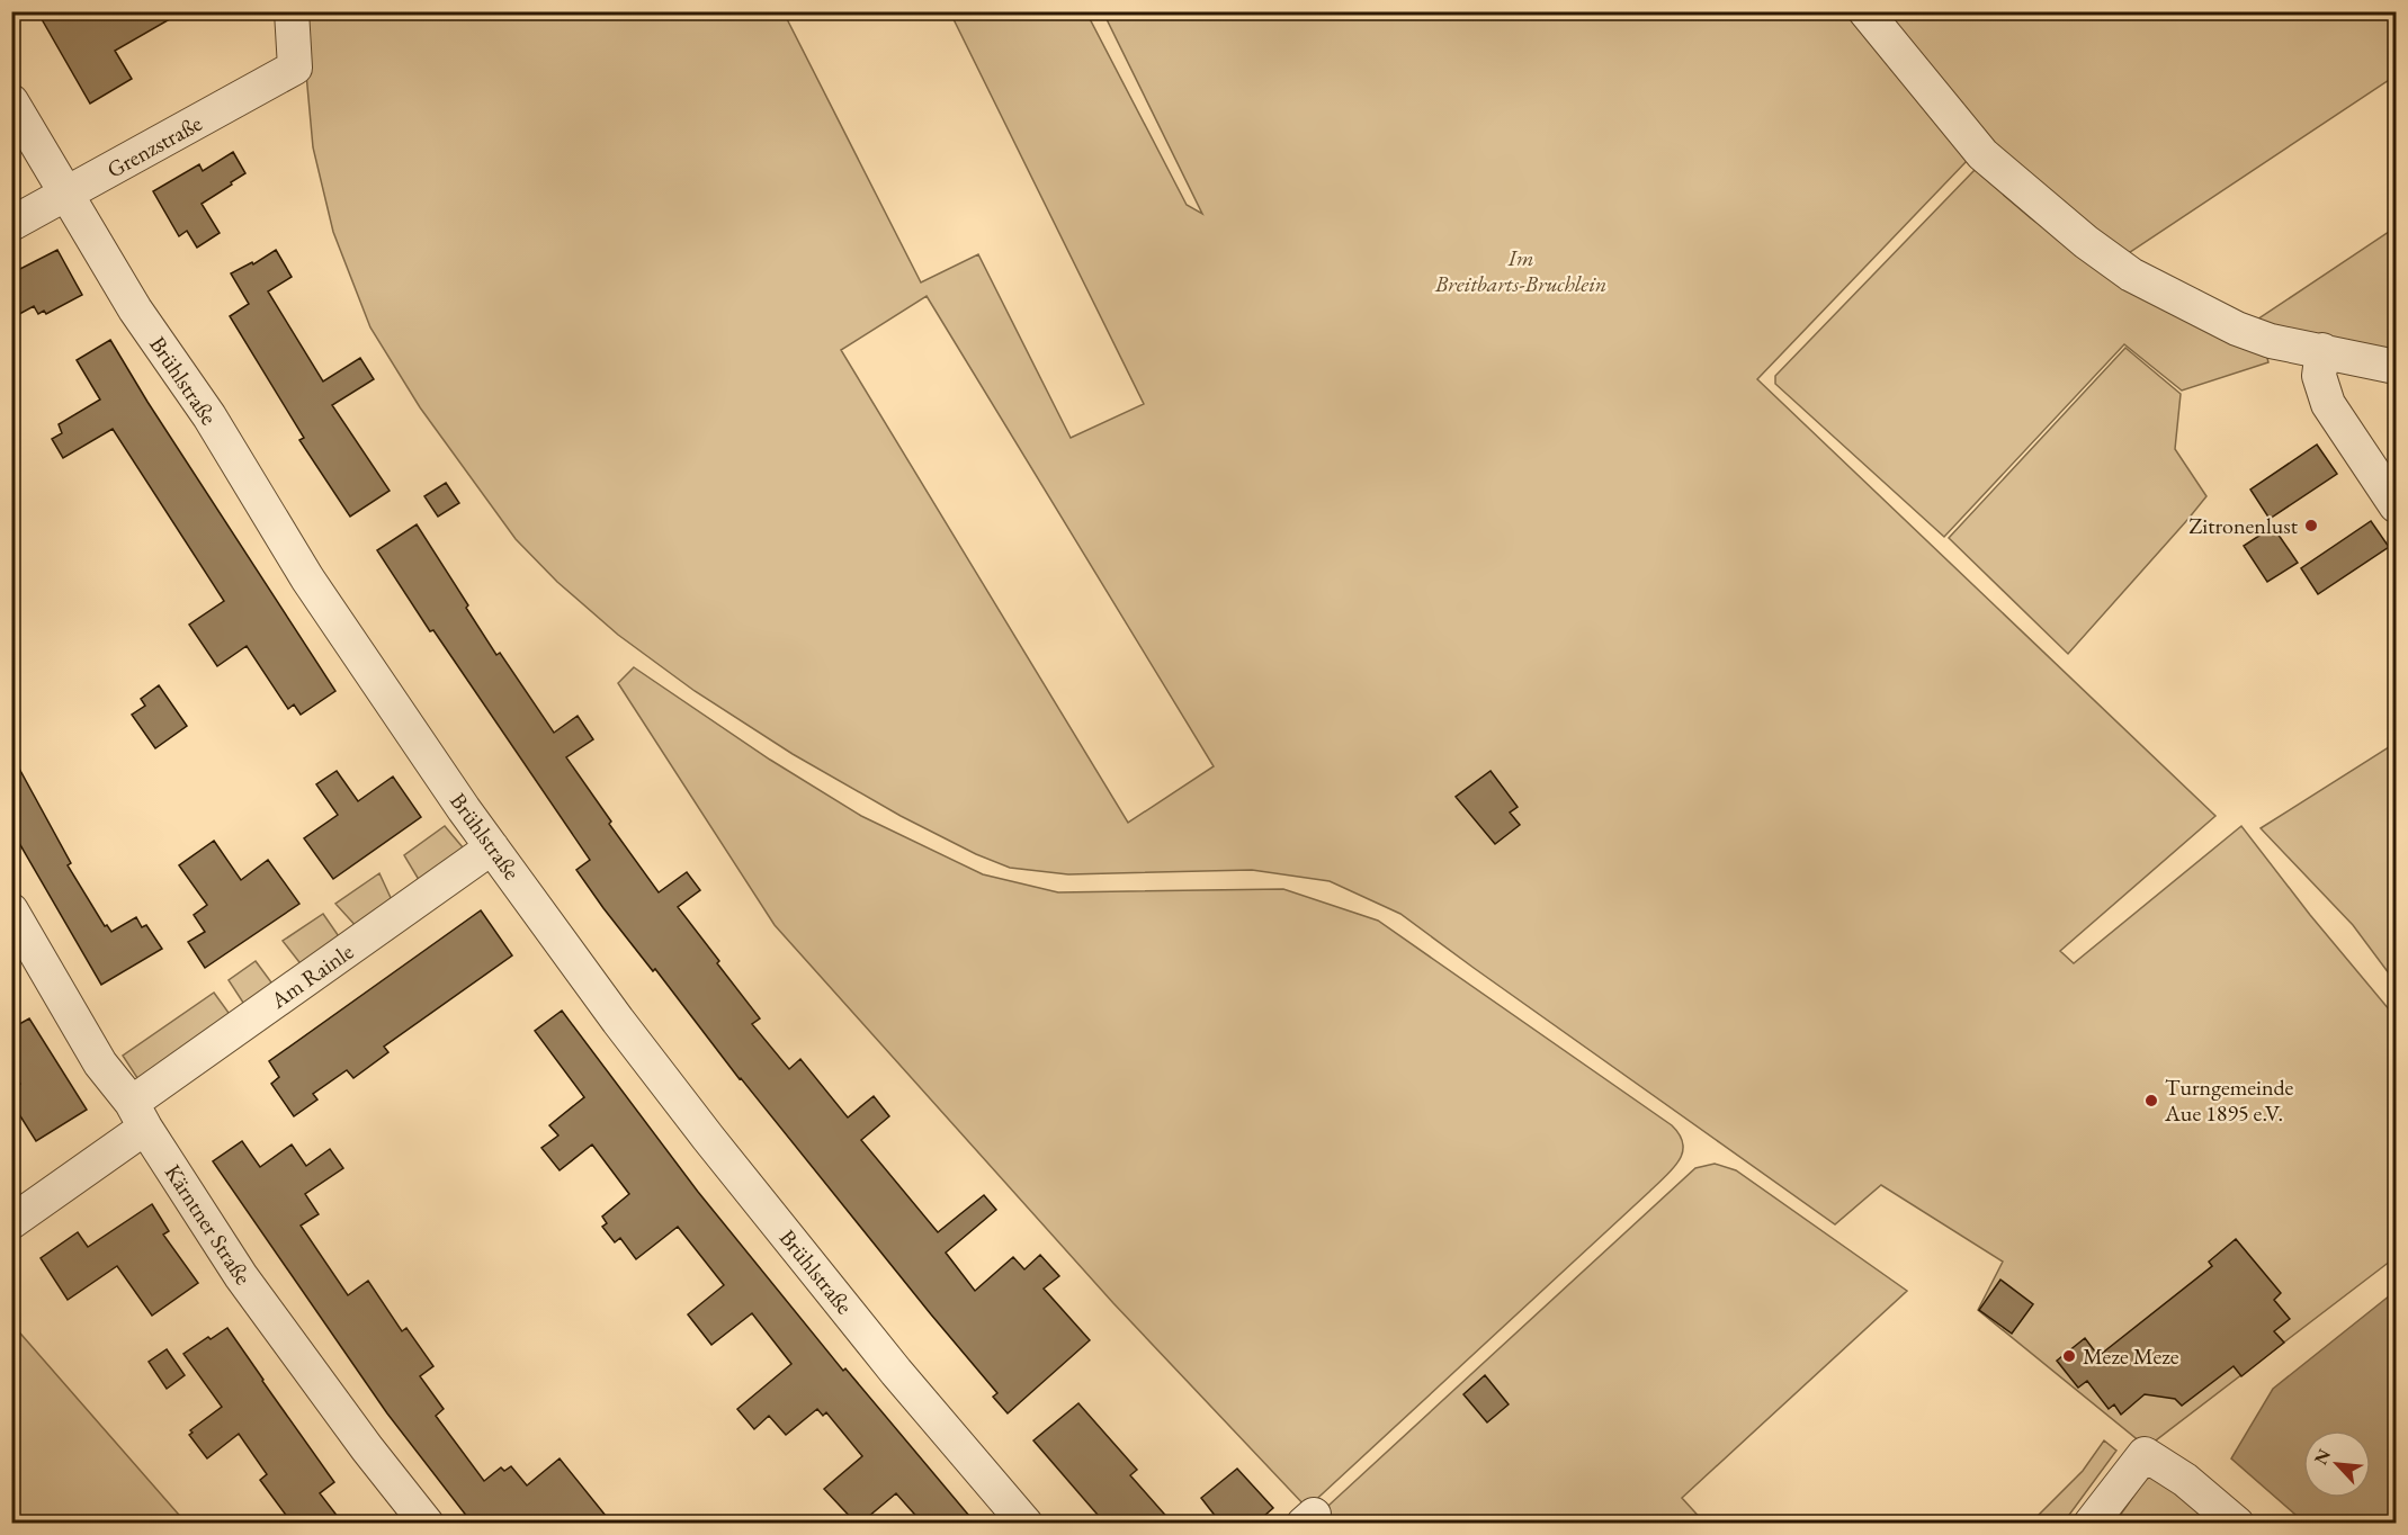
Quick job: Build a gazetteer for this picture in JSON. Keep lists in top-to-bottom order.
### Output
{
  "streets": {
    "street": [
      "Grenzstraße",
      "Brühlstraße",
      "Am Rainle",
      "Kärntner Straße"
    ]
  },
  "crossings": [
    ["Grenzstraße", "Brühlstraße"],
    ["Brühlstraße", "Am Rainle"],
    ["Am Rainle", "Kärntner Straße"]
  ],
  "parks": ["Im Breitbarts-Bruchlein"],
  "places": ["Zitronenlust", "Turngemeinde Aue 1895 e.V.", "Meze Meze"],
  "north": "top left"
}
